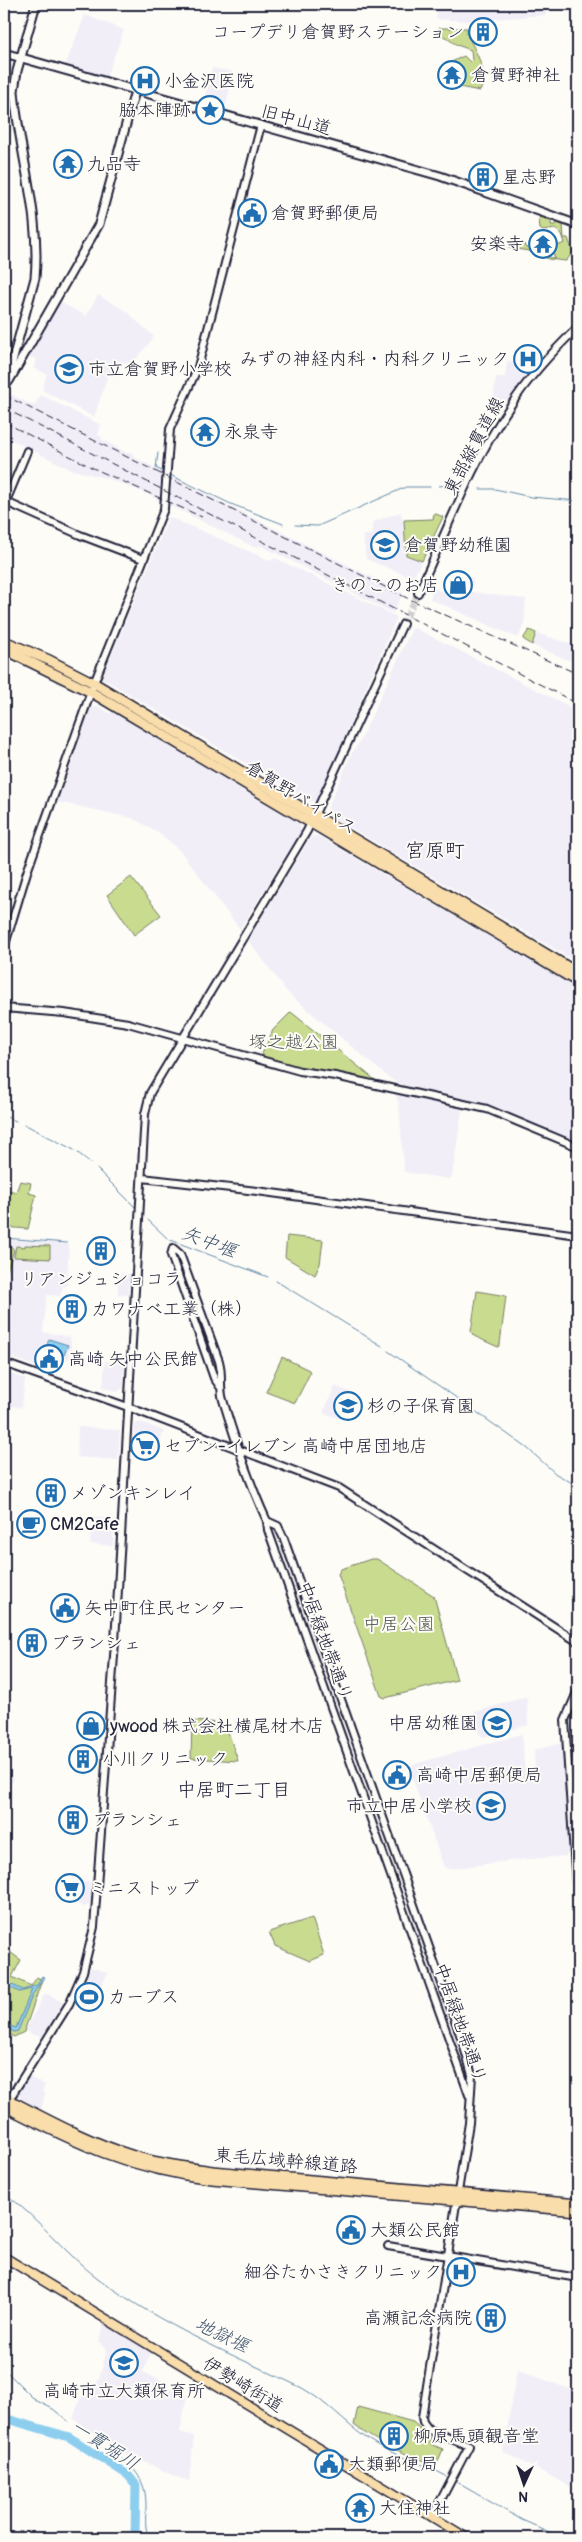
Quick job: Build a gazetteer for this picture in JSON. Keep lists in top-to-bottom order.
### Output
{
  "streets": {
    "highway": ["倉賀野バイパス", "東毛広域幹線道路"],
    "main road": ["旧中山道", "伊勢崎街道"],
    "street": ["東部縦貫道線", "中居緑地帯通り"]
  },
  "districts": ["宮原町", "中居町二丁目"],
  "water": ["矢中堰", "地獄堰", "一貫堀川"],
  "parks": ["塚之越公園", "中居公園"],
  "places": {
    "building": [
      "コープデリ倉賀野ステーション",
      "星志野",
      "リアンジュショコラ",
      "カワナベ工業（株）",
      "メゾンキンレイ",
      "ブランシェ",
      "小川クリニック",
      "プランシェ",
      "高瀬記念病院",
      "柳原馬頭観音堂"
    ],
    "temple": [
      "倉賀野神社",
      "九品寺",
      "安楽寺",
      "永泉寺",
      "大住神社"
    ],
    "hospital": ["小金沢医院", "みずの神経内科・内科クリニック", "細谷たかさきクリニック"],
    "place": ["脇本陣跡"],
    "public building": [
      "倉賀野郵便局",
      "高崎 矢中公民館",
      "矢中町住民センター",
      "高崎中居郵便局",
      "大類公民館",
      "大類郵便局"
    ],
    "school or university": [
      "市立倉賀野小学校",
      "倉賀野幼稚園",
      "杉の子保育園",
      "中居幼稚園",
      "市立中居小学校",
      "高崎市立大類保育所"
    ],
    "shop": ["きのこのお店", "ywood 株式会社横尾材木店"],
    "supermarket": ["セブン-イレブン 高崎中居団地店", "ミニストップ"],
    "cafe": ["CM2Cafe"],
    "sports": ["カーブス"]
  },
  "north": "bottom"
}
